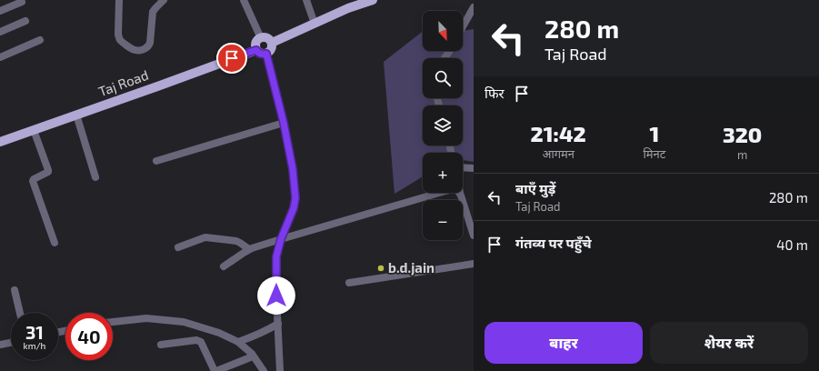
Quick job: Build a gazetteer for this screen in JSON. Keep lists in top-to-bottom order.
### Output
{
  "streets": {
    "main road": ["Taj Road"]
  },
  "places": ["b.d.jain"],
  "north": "bottom right",
  "page": {
    "turn": ["280 m", "Taj Road"],
    "map_buttons": ["+", "−"],
    "then": "फिर",
    "eta": [
      "21:42",
      "आगमन",
      "1",
      "मिनट",
      "320",
      "m"
    ],
    "list": [
      {
        "name": "बाएँ मुड़ें",
        "note": "Taj Road",
        "value": "280 m"
      },
      {
        "name": "गंतव्य पर पहुँचे",
        "value": "40 m"
      }
    ],
    "speed": "31 km/h",
    "limit": "40",
    "buttons": ["बाहर", "शेयर करें"]
  }
}
